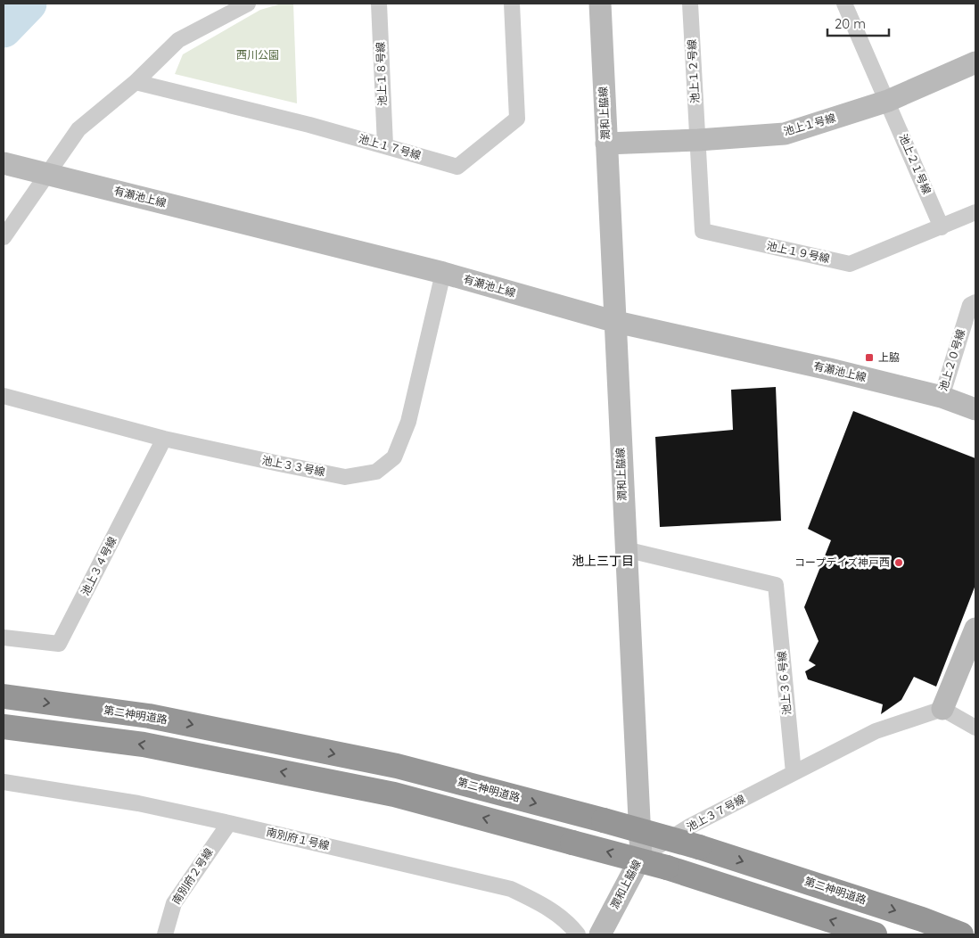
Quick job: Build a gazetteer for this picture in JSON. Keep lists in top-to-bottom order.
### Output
{
  "streets": {
    "highway": ["第二神明道路"],
    "street": [
      "池上１２号線",
      "池上１８号線",
      "潤和上脇線",
      "池上１号線",
      "池上１７号線",
      "池上２１号線",
      "有瀬池上線",
      "池上１９号線",
      "池上２０号線",
      "池上３３号線",
      "池上３４号線",
      "池上３６号線",
      "池上３７号線",
      "南別府１号線",
      "南別府２号線"
    ]
  },
  "crossings": [
    ["池上１２号線", "池上１号線"],
    ["池上１２号線", "池上１９号線"],
    ["池上１８号線", "池上１７号線"],
    ["潤和上脇線", "池上１号線"],
    ["潤和上脇線", "有瀬池上線"],
    ["潤和上脇線", "池上３６号線"],
    ["潤和上脇線", "池上３７号線"],
    ["池上１号線", "池上２１号線"],
    ["池上１号線", "池上１９号線"],
    ["池上２１号線", "池上１９号線"],
    ["有瀬池上線", "池上２０号線"],
    ["有瀬池上線", "池上３３号線"],
    ["池上３３号線", "池上３４号線"],
    ["池上３６号線", "池上３７号線"],
    ["南別府１号線", "南別府２号線"]
  ],
  "districts": ["池上三丁目"],
  "parks": ["西川公園"],
  "places": {
    "transit": ["上脇"],
    "other": ["コープデイズ神戸西"]
  },
  "scale_bar": "20 m"
}
